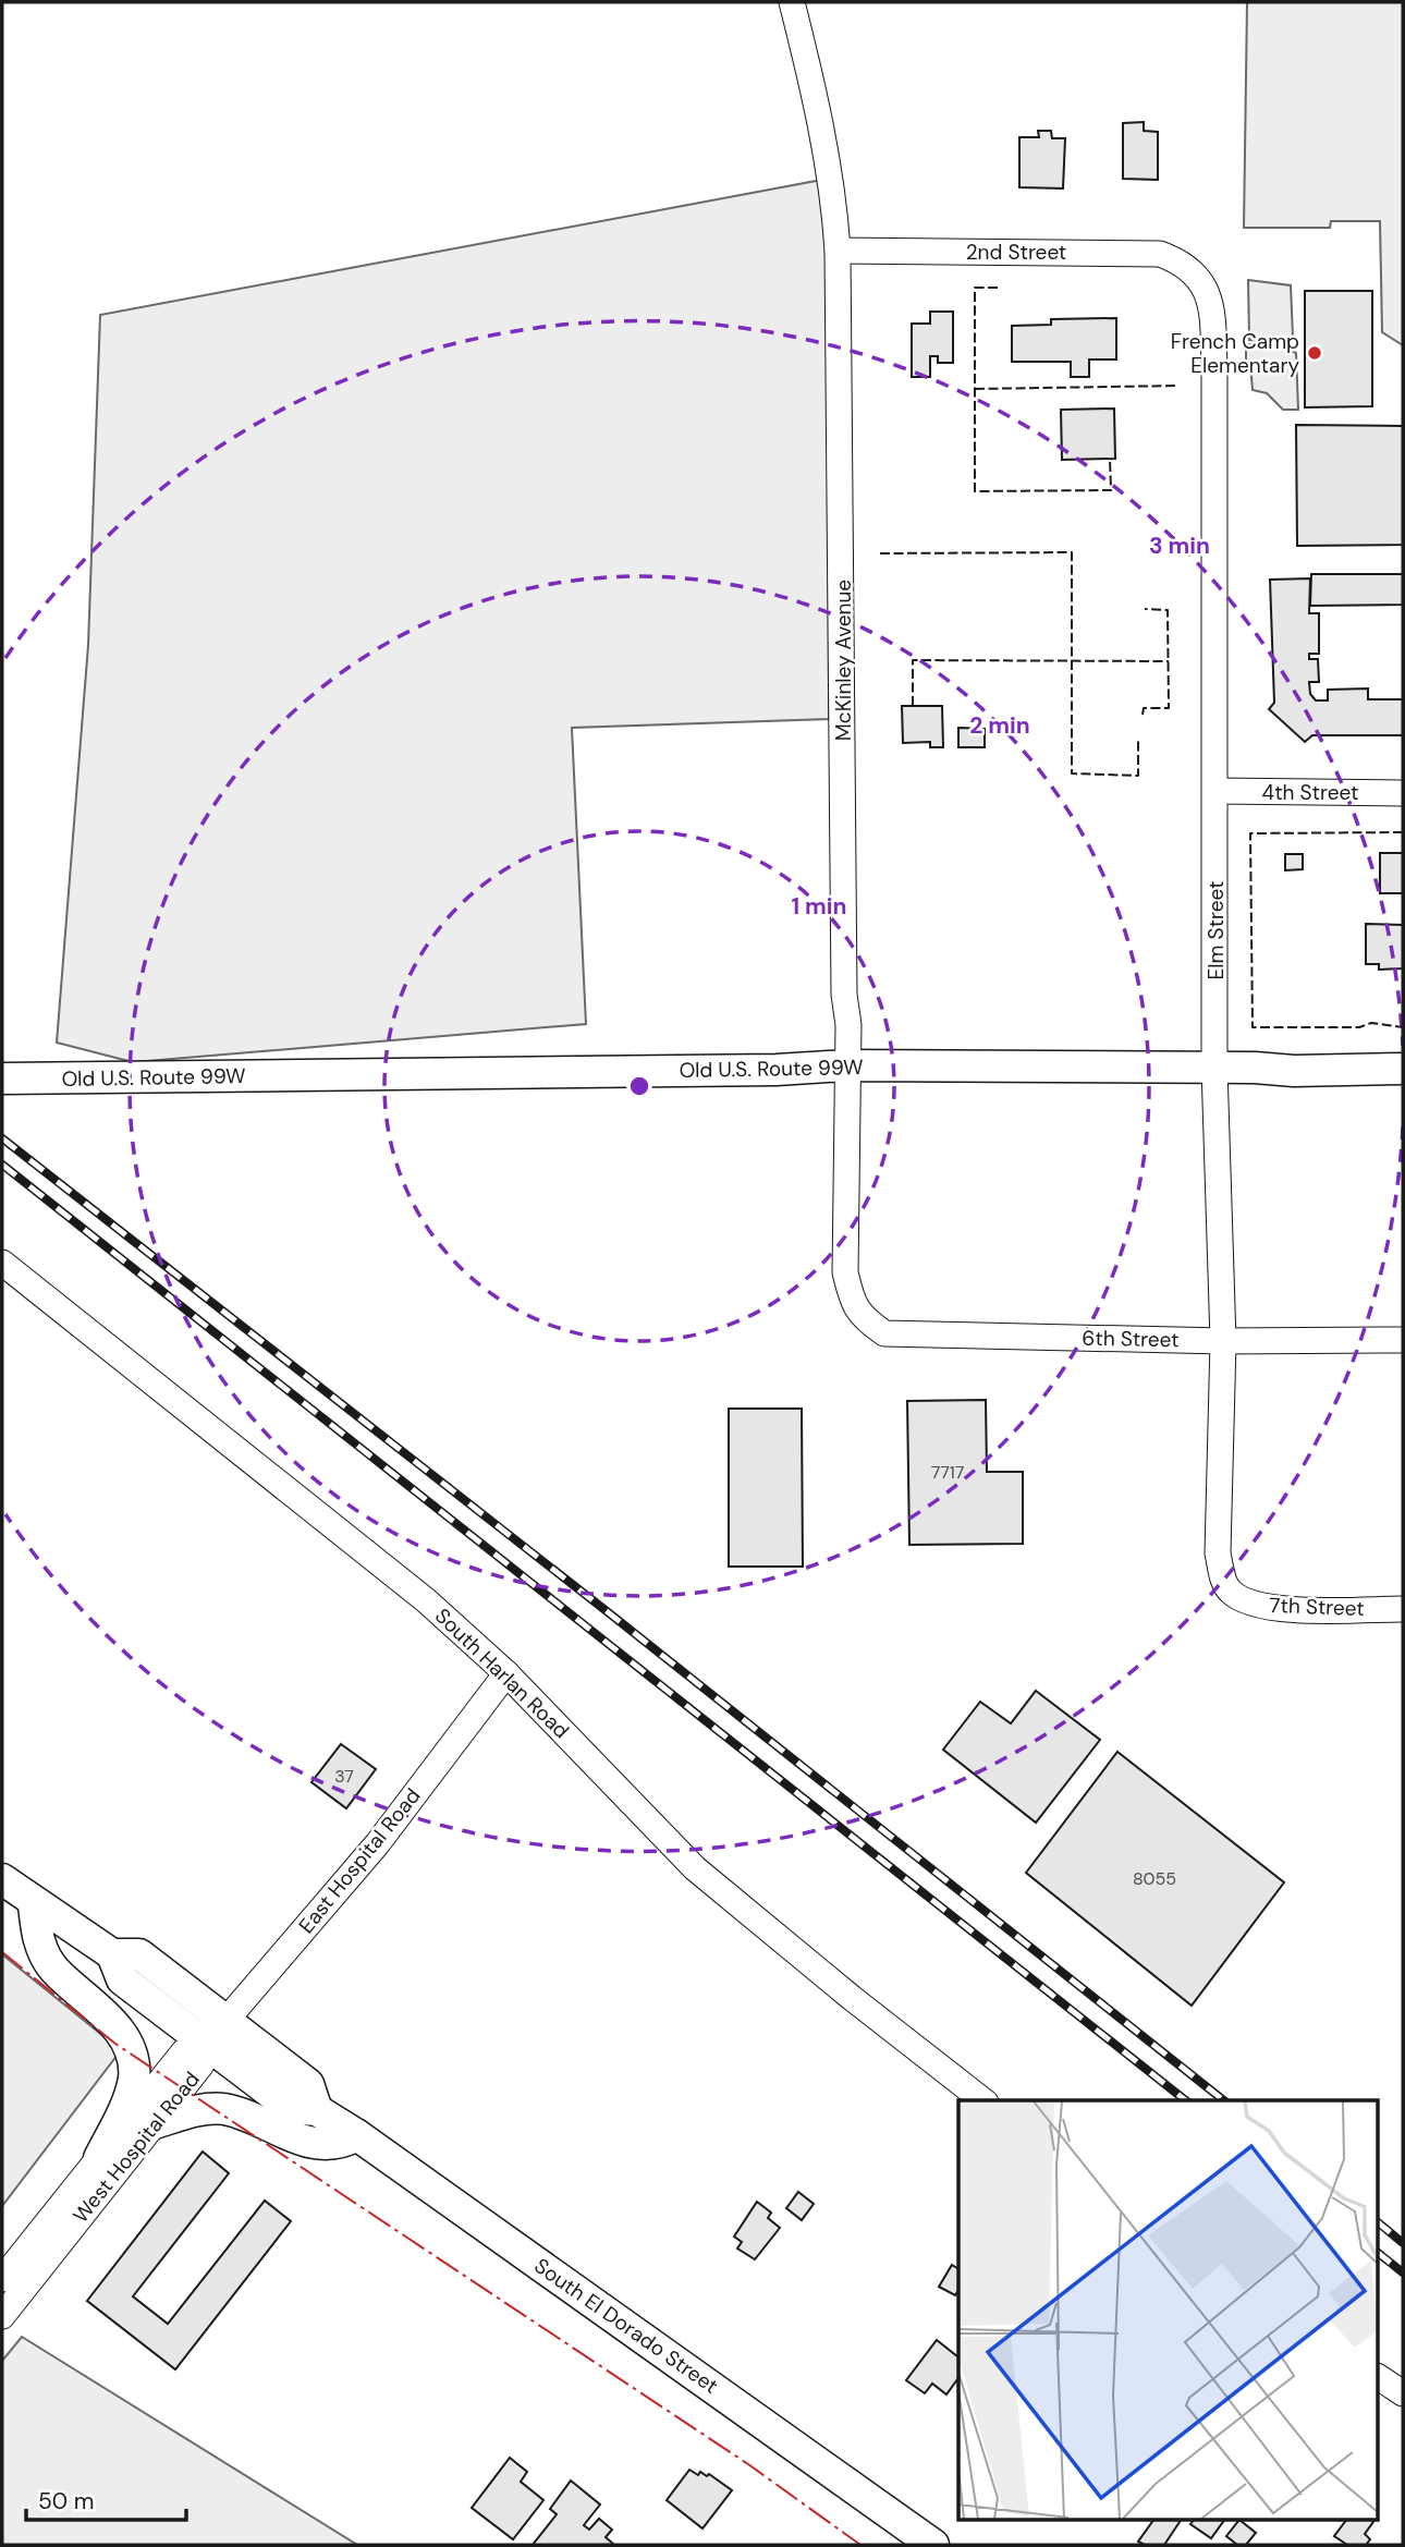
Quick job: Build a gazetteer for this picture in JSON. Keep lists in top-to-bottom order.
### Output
{
  "streets": {
    "main road": ["Old U.S. Route 99W", "South El Dorado Street"],
    "street": [
      "2nd Street",
      "McKinley Avenue",
      "4th Street",
      "Elm Street",
      "6th Street",
      "7th Street",
      "South Harlan Road",
      "East Hospital Road",
      "West Hospital Road"
    ]
  },
  "crossings": [
    ["2nd Street", "McKinley Avenue"],
    ["2nd Street", "Elm Street"],
    ["McKinley Avenue", "Old U.S. Route 99W"],
    ["McKinley Avenue", "6th Street"],
    ["4th Street", "Elm Street"],
    ["Elm Street", "Old U.S. Route 99W"],
    ["Elm Street", "6th Street"],
    ["Elm Street", "7th Street"],
    ["South Harlan Road", "East Hospital Road"],
    ["East Hospital Road", "West Hospital Road"],
    ["East Hospital Road", "South El Dorado Street"],
    ["West Hospital Road", "South El Dorado Street"]
  ],
  "places": ["French Camp Elementary"],
  "house_numbers": ["7717", "37", "8055"],
  "scale_bar": "50 m",
  "rings": ["3 min", "2 min", "1 min"]
}
